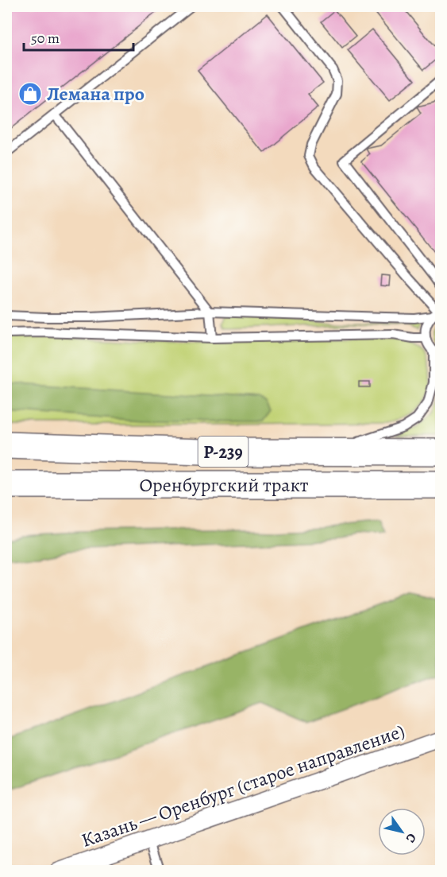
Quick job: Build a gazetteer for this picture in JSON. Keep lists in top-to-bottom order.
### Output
{
  "streets": {
    "main road": ["Р-239", "Оренбургский тракт"],
    "street": ["Казань — Оренбург (старое направление)"]
  },
  "places": {
    "shop": ["Лемана про"]
  },
  "scale_bar": "50 m",
  "north": "bottom right"
}
